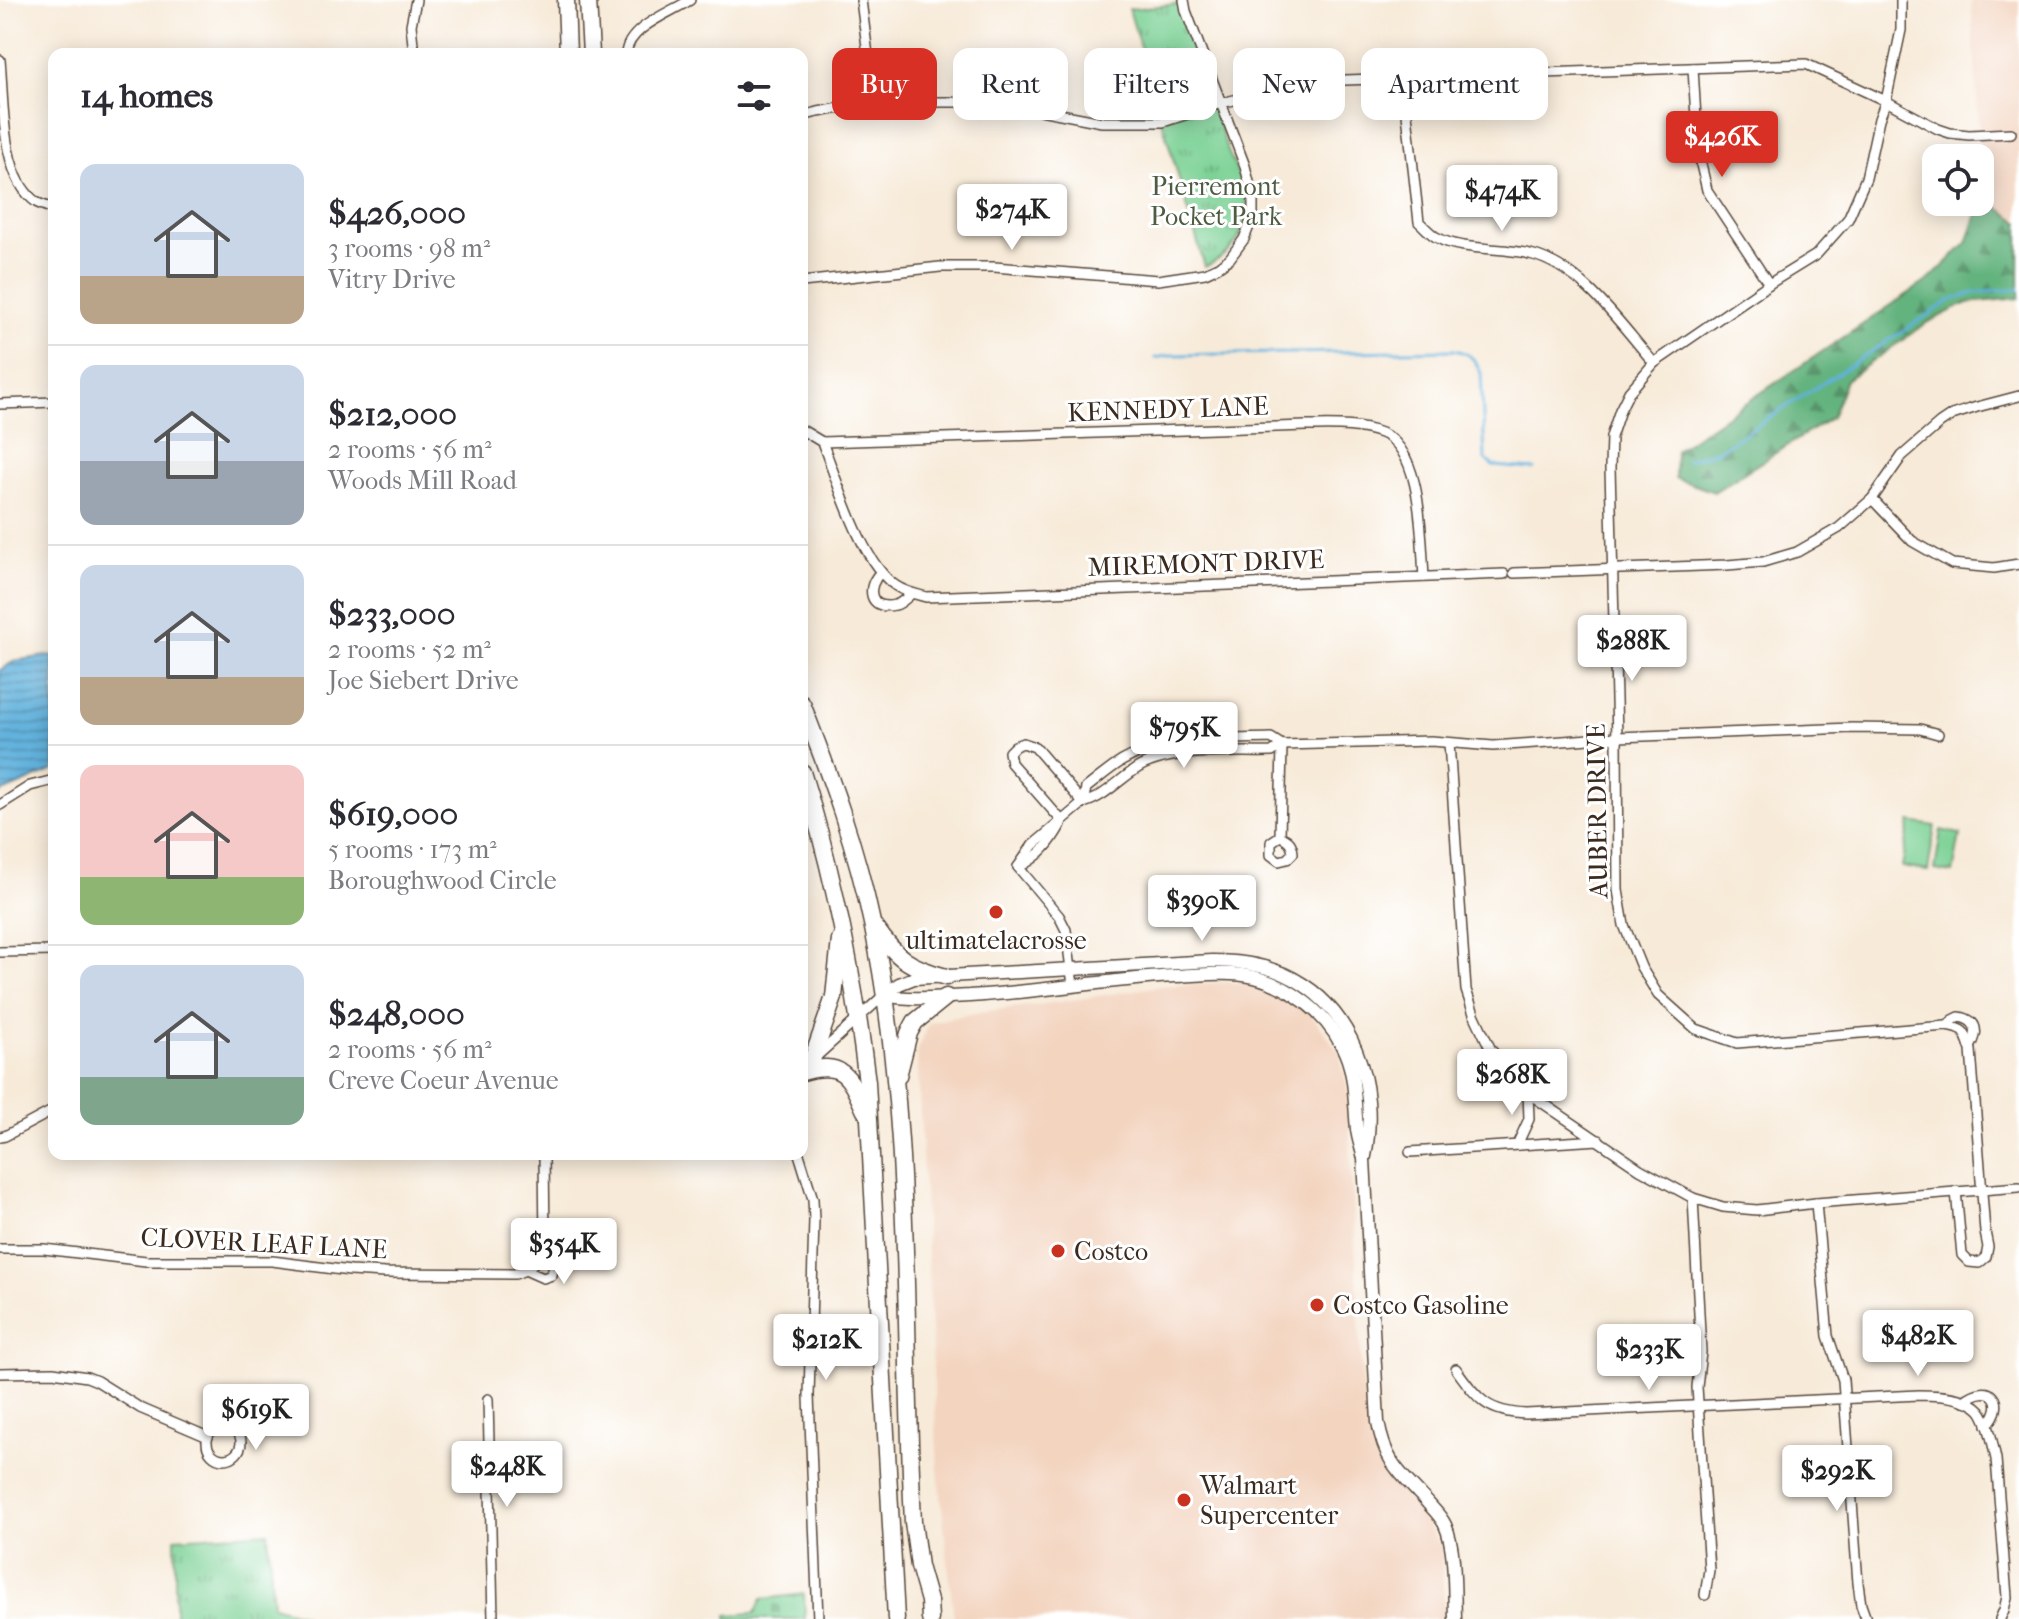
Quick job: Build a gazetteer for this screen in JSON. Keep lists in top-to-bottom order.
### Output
{
  "streets": {
    "street": [
      "KENNEDY LANE",
      "MIREMONT DRIVE",
      "AUBER DRIVE",
      "CLOVER LEAF LANE"
    ]
  },
  "crossings": [
    ["KENNEDY LANE", "MIREMONT DRIVE"],
    ["MIREMONT DRIVE", "AUBER DRIVE"]
  ],
  "parks": ["Pierremont Pocket Park"],
  "places": [
    "ultimatelacrosse",
    "Costco",
    "Costco Gasoline",
    "Walmart Supercenter"
  ],
  "page": {
    "chip": [
      "Buy",
      "Rent",
      "Filters",
      "New",
      "Apartment"
    ],
    "heading": "14 homes",
    "price": [
      "$426K",
      "$474K",
      "$274K",
      "$288K",
      "$795K",
      "$390K",
      "$268K",
      "$354K",
      "$482K",
      "$212K",
      "$233K",
      "$619K",
      "$248K",
      "$292K"
    ],
    "list": [
      {
        "name": "$426,000",
        "note": "3 rooms · 98 m² · Vitry Drive"
      },
      {
        "name": "$212,000",
        "note": "2 rooms · 56 m² · Woods Mill Road"
      },
      {
        "name": "$233,000",
        "note": "2 rooms · 52 m² · Joe Siebert Drive"
      },
      {
        "name": "$619,000",
        "note": "5 rooms · 173 m² · Boroughwood Circle"
      },
      {
        "name": "$248,000",
        "note": "2 rooms · 56 m² · Creve Coeur Avenue"
      }
    ]
  }
}
